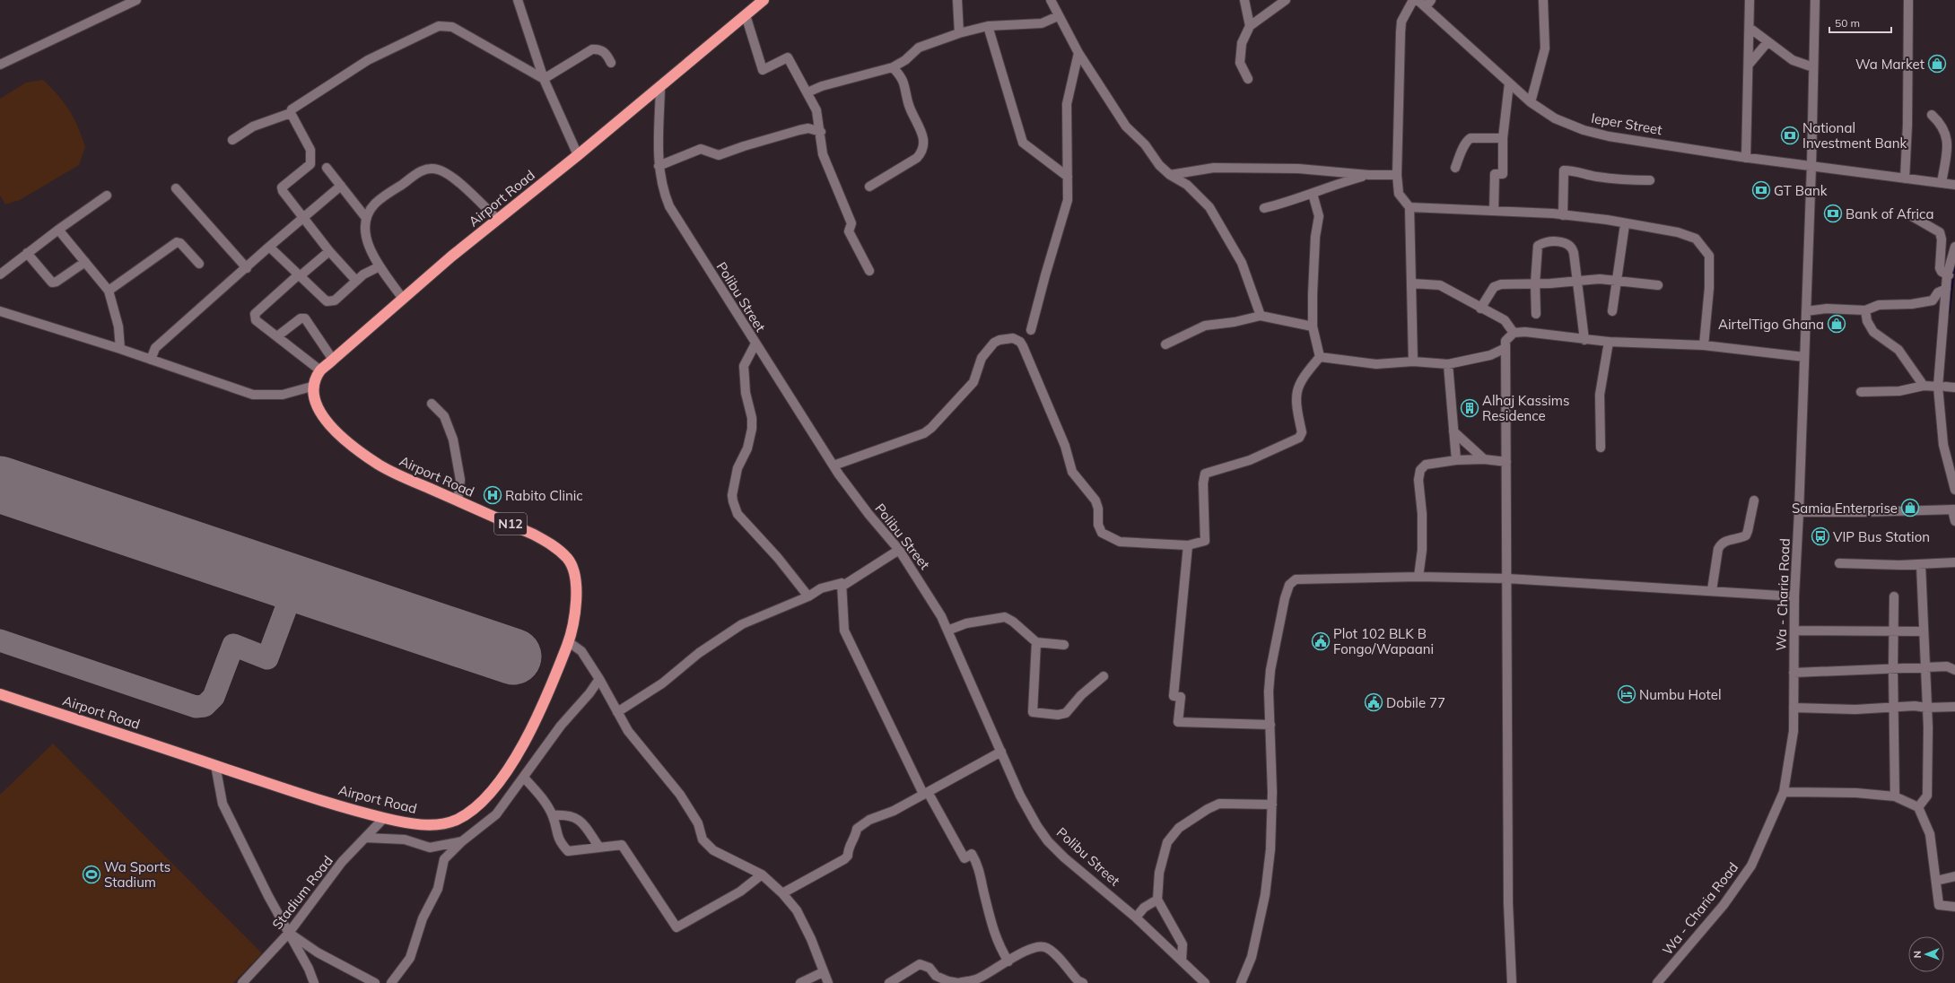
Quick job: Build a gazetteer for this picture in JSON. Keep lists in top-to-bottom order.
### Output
{
  "streets": {
    "highway": ["Airport Road", "N12"],
    "street": [
      "Ieper Street",
      "Polibu Street",
      "Wa - Charia Road",
      "Stadium Road"
    ]
  },
  "crossings": [
    ["Ieper Street", "Wa - Charia Road"],
    ["Airport Road", "Polibu Street"],
    ["Airport Road", "Stadium Road"]
  ],
  "places": {
    "shop": ["Wa Market", "AirtelTigo Ghana", "Samia Enterprise"],
    "bank": ["National Investment Bank", "GT Bank", "Bank of Africa"],
    "building": ["Alhaj Kassims Residence"],
    "hospital": ["Rabito Clinic"],
    "bus stop": ["VIP Bus Station"],
    "public building": ["Plot 102 BLK B Fongo/Wapaani", "Dobile 77"],
    "hotel": ["Numbu Hotel"],
    "sports": ["Wa Sports Stadium"]
  },
  "scale_bar": "50 m",
  "north": "left"
}
